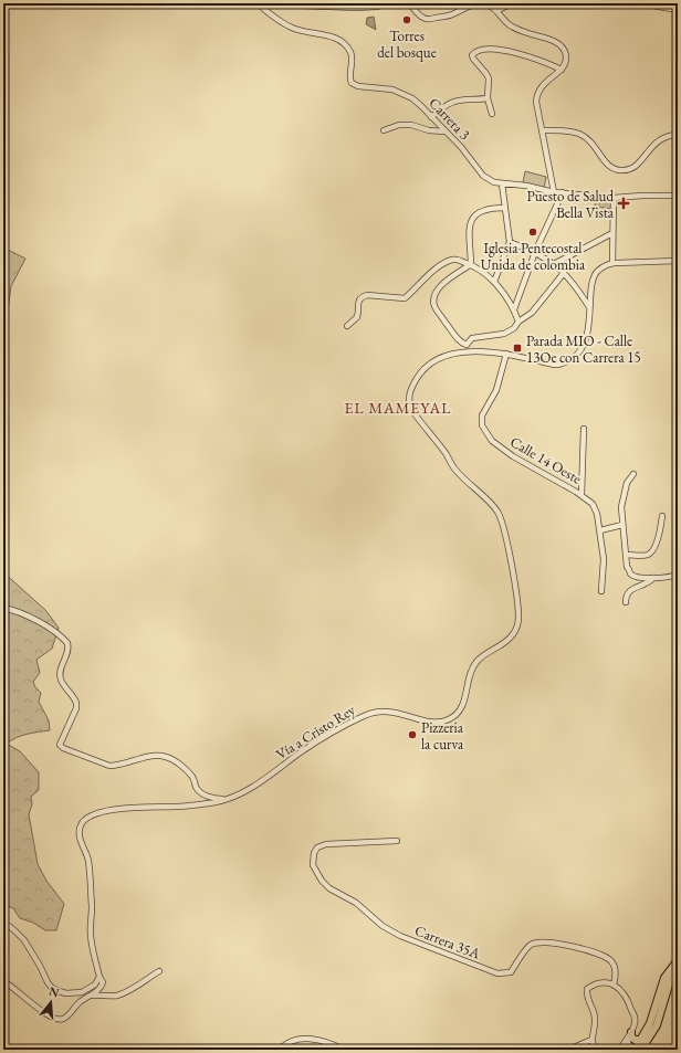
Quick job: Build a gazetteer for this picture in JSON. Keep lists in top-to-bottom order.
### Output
{
  "streets": {
    "street": [
      "Carrera 3",
      "Calle 14 Oeste",
      "Vía a Cristo Rey",
      "Carrera 35A"
    ]
  },
  "crossings": [
    ["Calle 14 Oeste", "Vía a Cristo Rey"]
  ],
  "districts": ["EL MAMEYAL"],
  "places": {
    "other": ["Torres del bosque", "Iglesia Pentecostal Unida de colombia", "Pizzeria la curva"],
    "health": ["Puesto de Salud Bella Vista"],
    "transit": ["Parada MIO - Calle 13Oe con Carrera 15"]
  },
  "north": "top"
}
